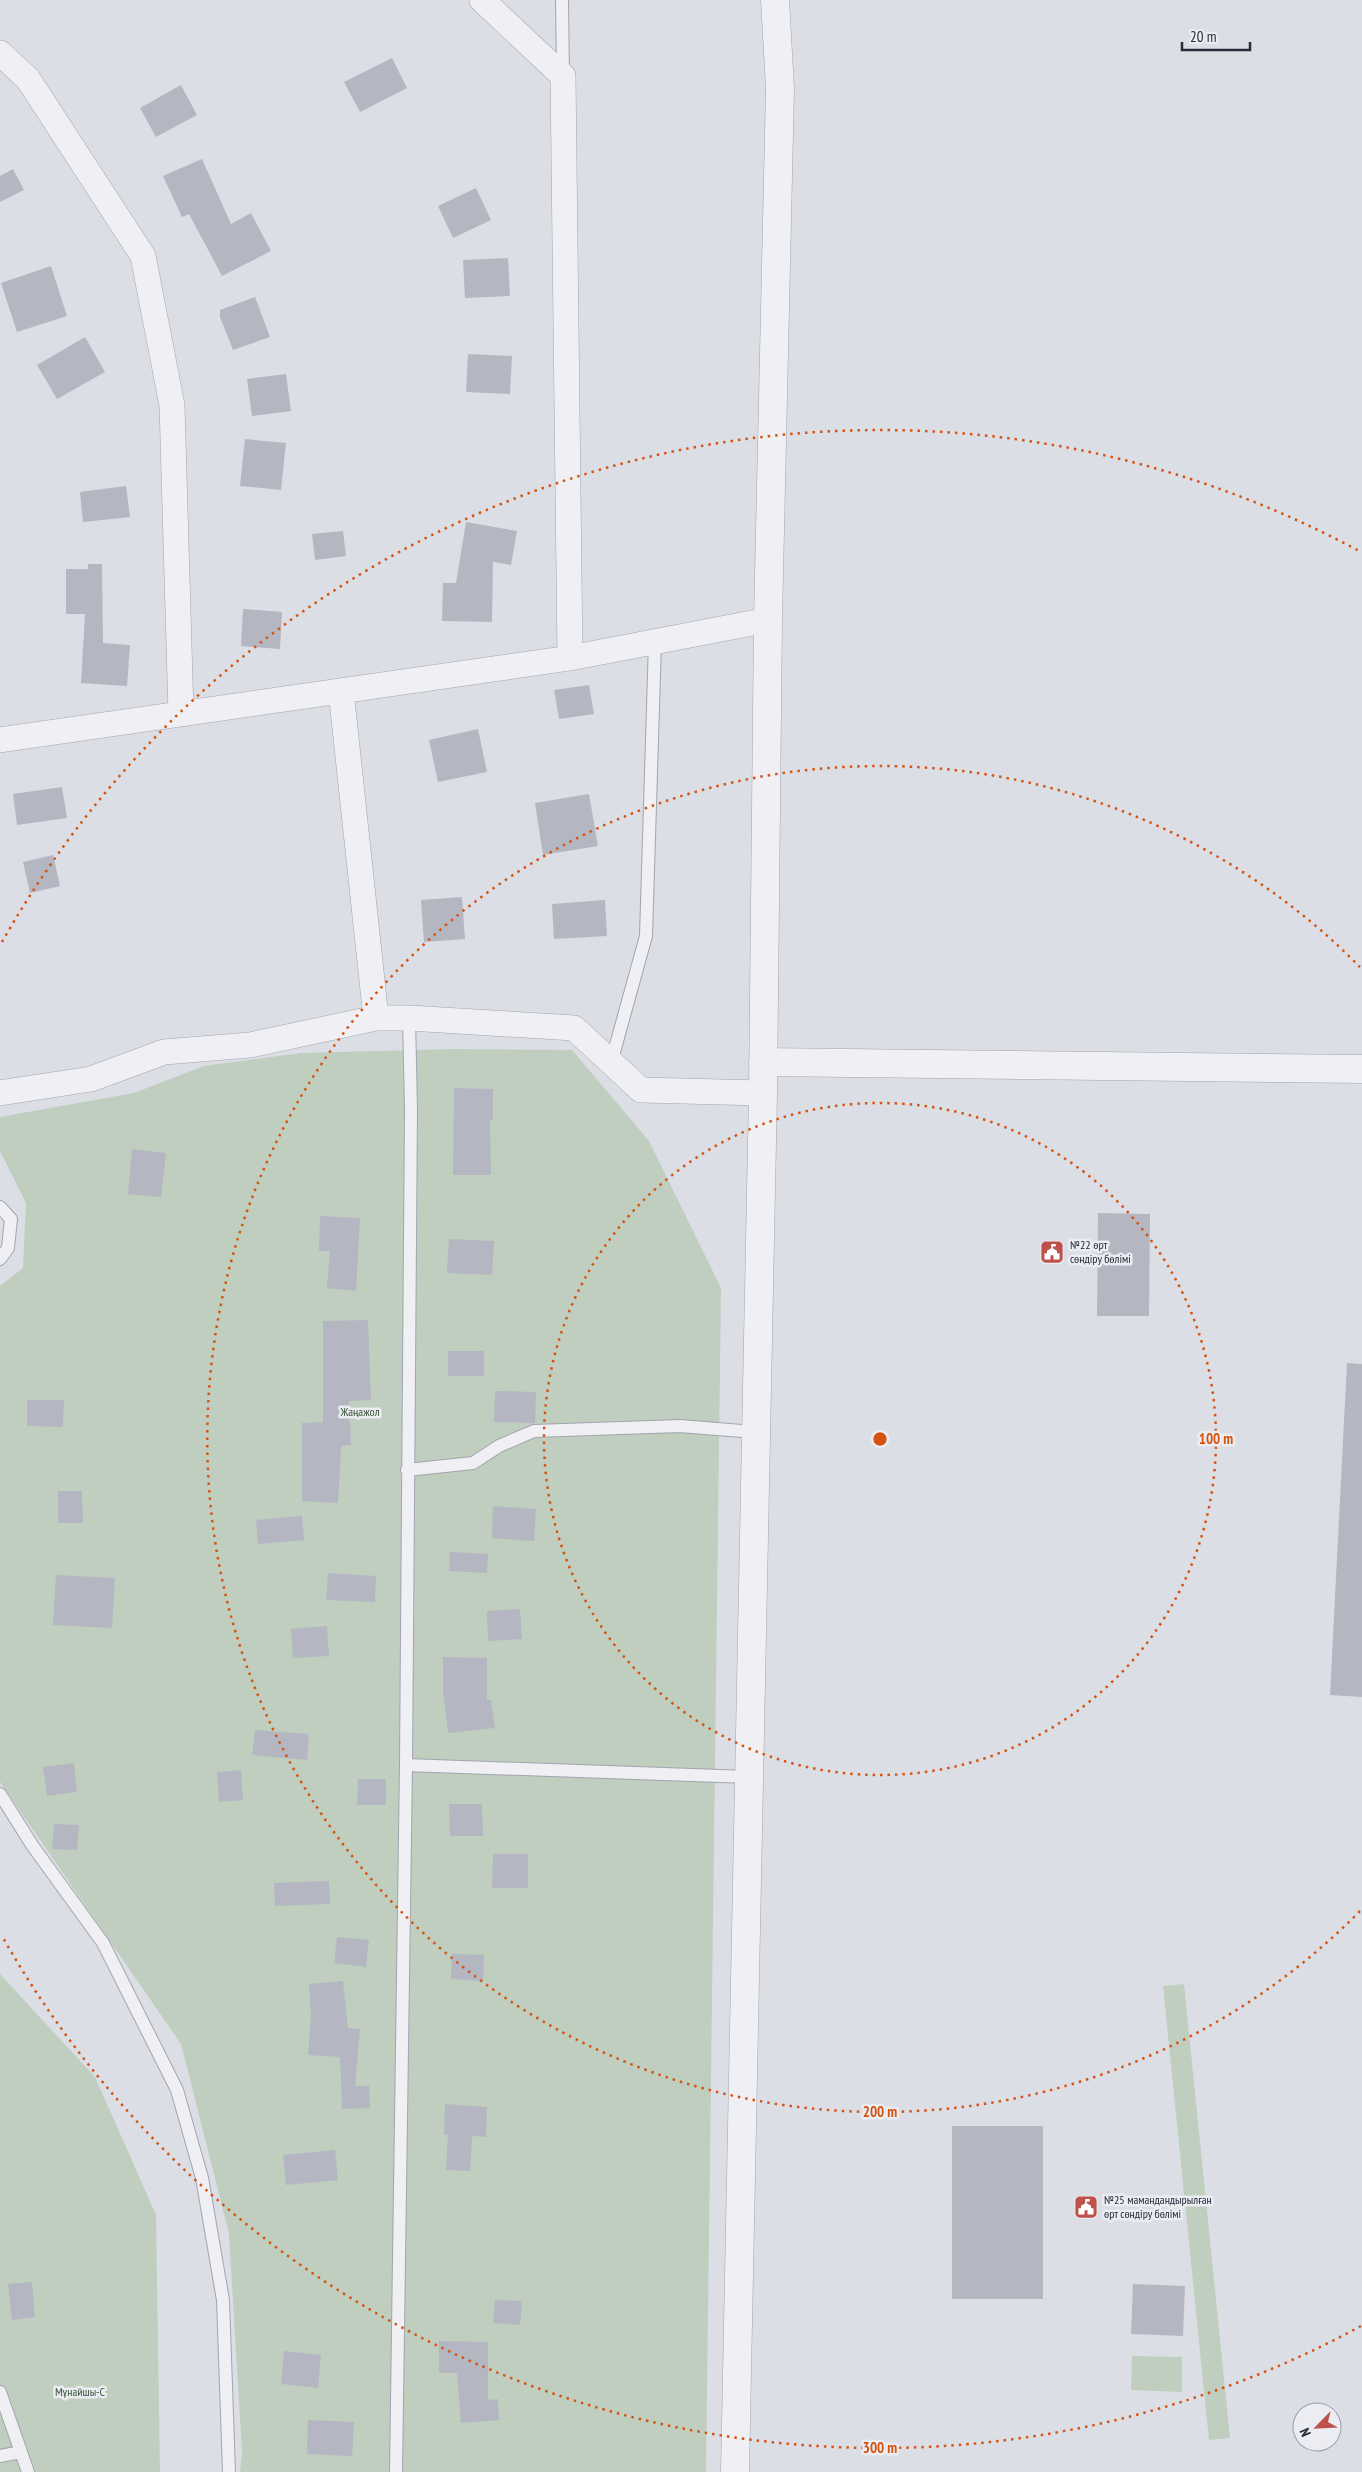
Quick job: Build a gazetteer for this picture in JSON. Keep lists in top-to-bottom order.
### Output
{
  "parks": ["Жаңажол", "Мұнайшы-С"],
  "places": {
    "public building": ["№22 өрт сөндіру бөлімі", "№25 мамандандырылған өрт сөндіру бөлімі"]
  },
  "scale_bar": "20 m",
  "north": "bottom left",
  "rings": ["100 m", "200 m", "300 m"]
}
